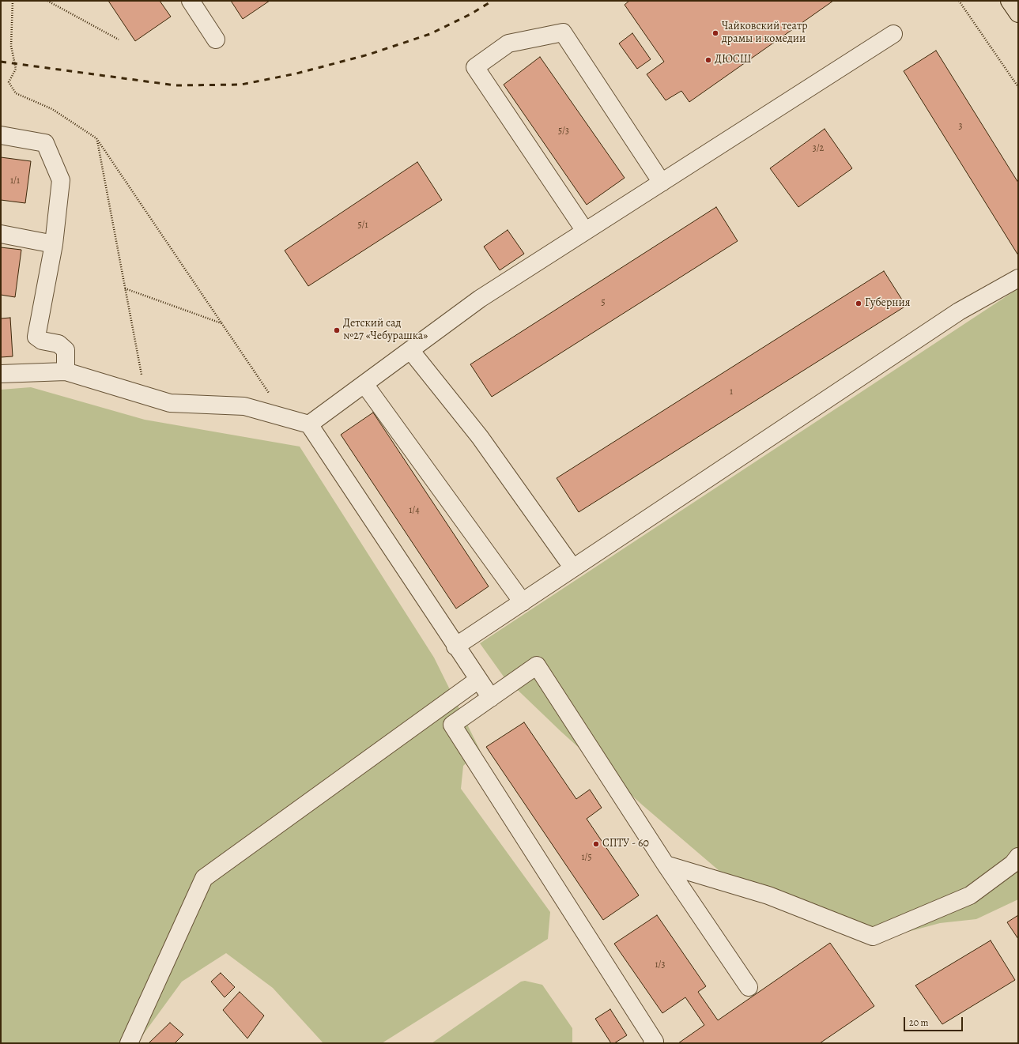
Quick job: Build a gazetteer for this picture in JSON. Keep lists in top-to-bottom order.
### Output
{
  "places": [
    "Чайковский театр драмы и комедии",
    "ДЮСШ",
    "Губерния",
    "Детский сад №27 «Чебурашка»",
    "СПТУ - 60"
  ],
  "house_numbers": [
    "3",
    "5/3",
    "3/2",
    "1/1",
    "5/1",
    "5",
    "1",
    "1/4",
    "1/5",
    "1/3"
  ],
  "scale_bar": "20 m"
}
